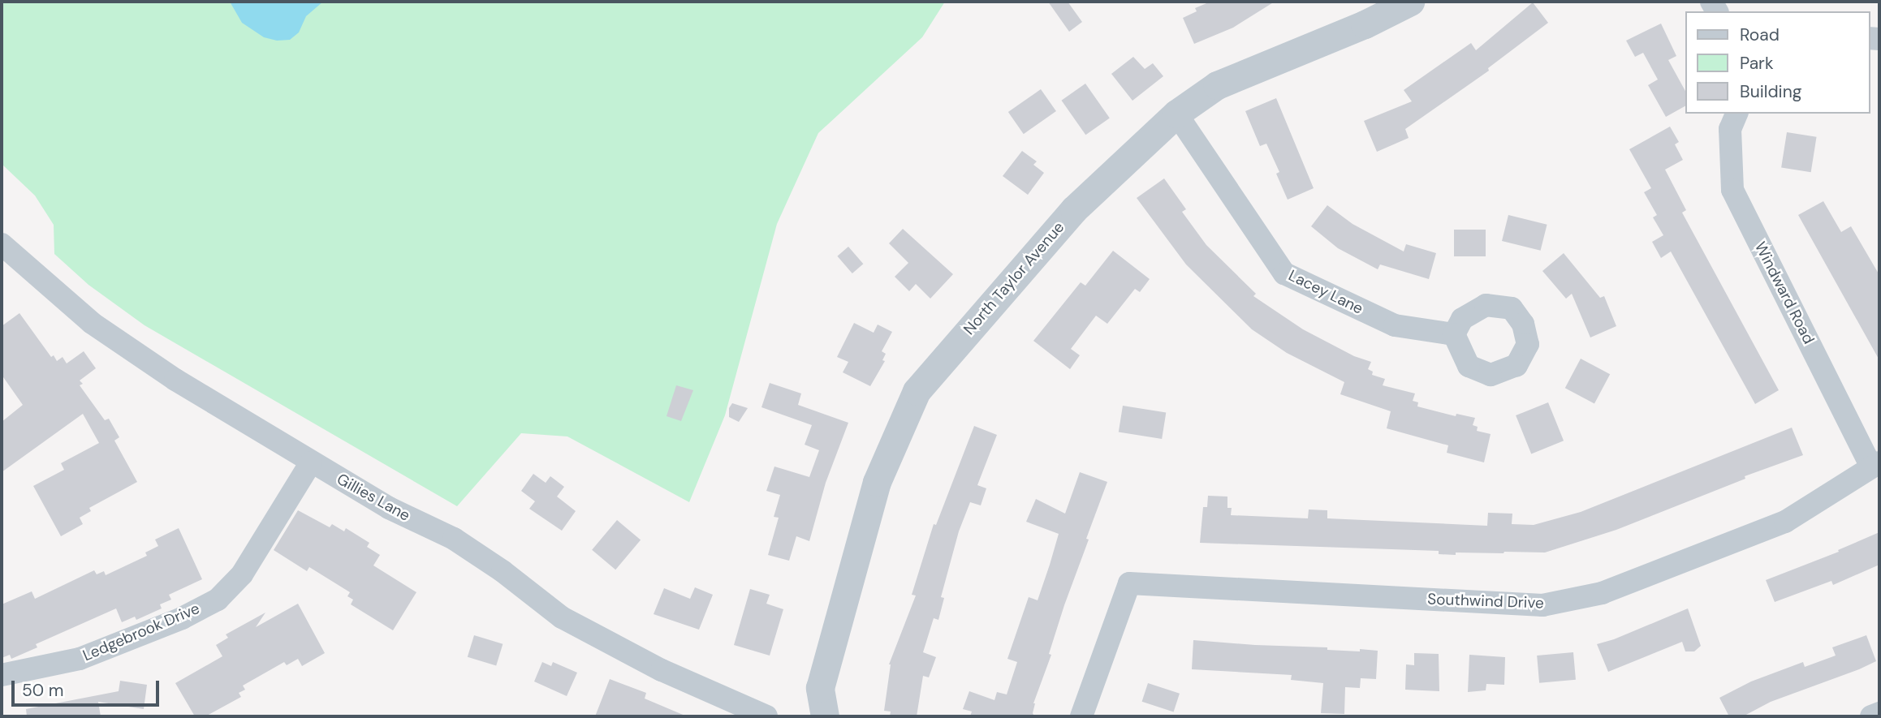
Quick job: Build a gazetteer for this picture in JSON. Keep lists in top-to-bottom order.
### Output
{
  "streets": {
    "street": [
      "North Taylor Avenue",
      "Lacey Lane",
      "Windward Road",
      "Gillies Lane",
      "Southwind Drive",
      "Ledgebrook Drive"
    ]
  },
  "crossings": [
    ["North Taylor Avenue", "Lacey Lane"],
    ["Windward Road", "Southwind Drive"],
    ["Gillies Lane", "Ledgebrook Drive"]
  ],
  "legend": ["Road", "Park", "Building"],
  "scale_bar": "50 m"
}
